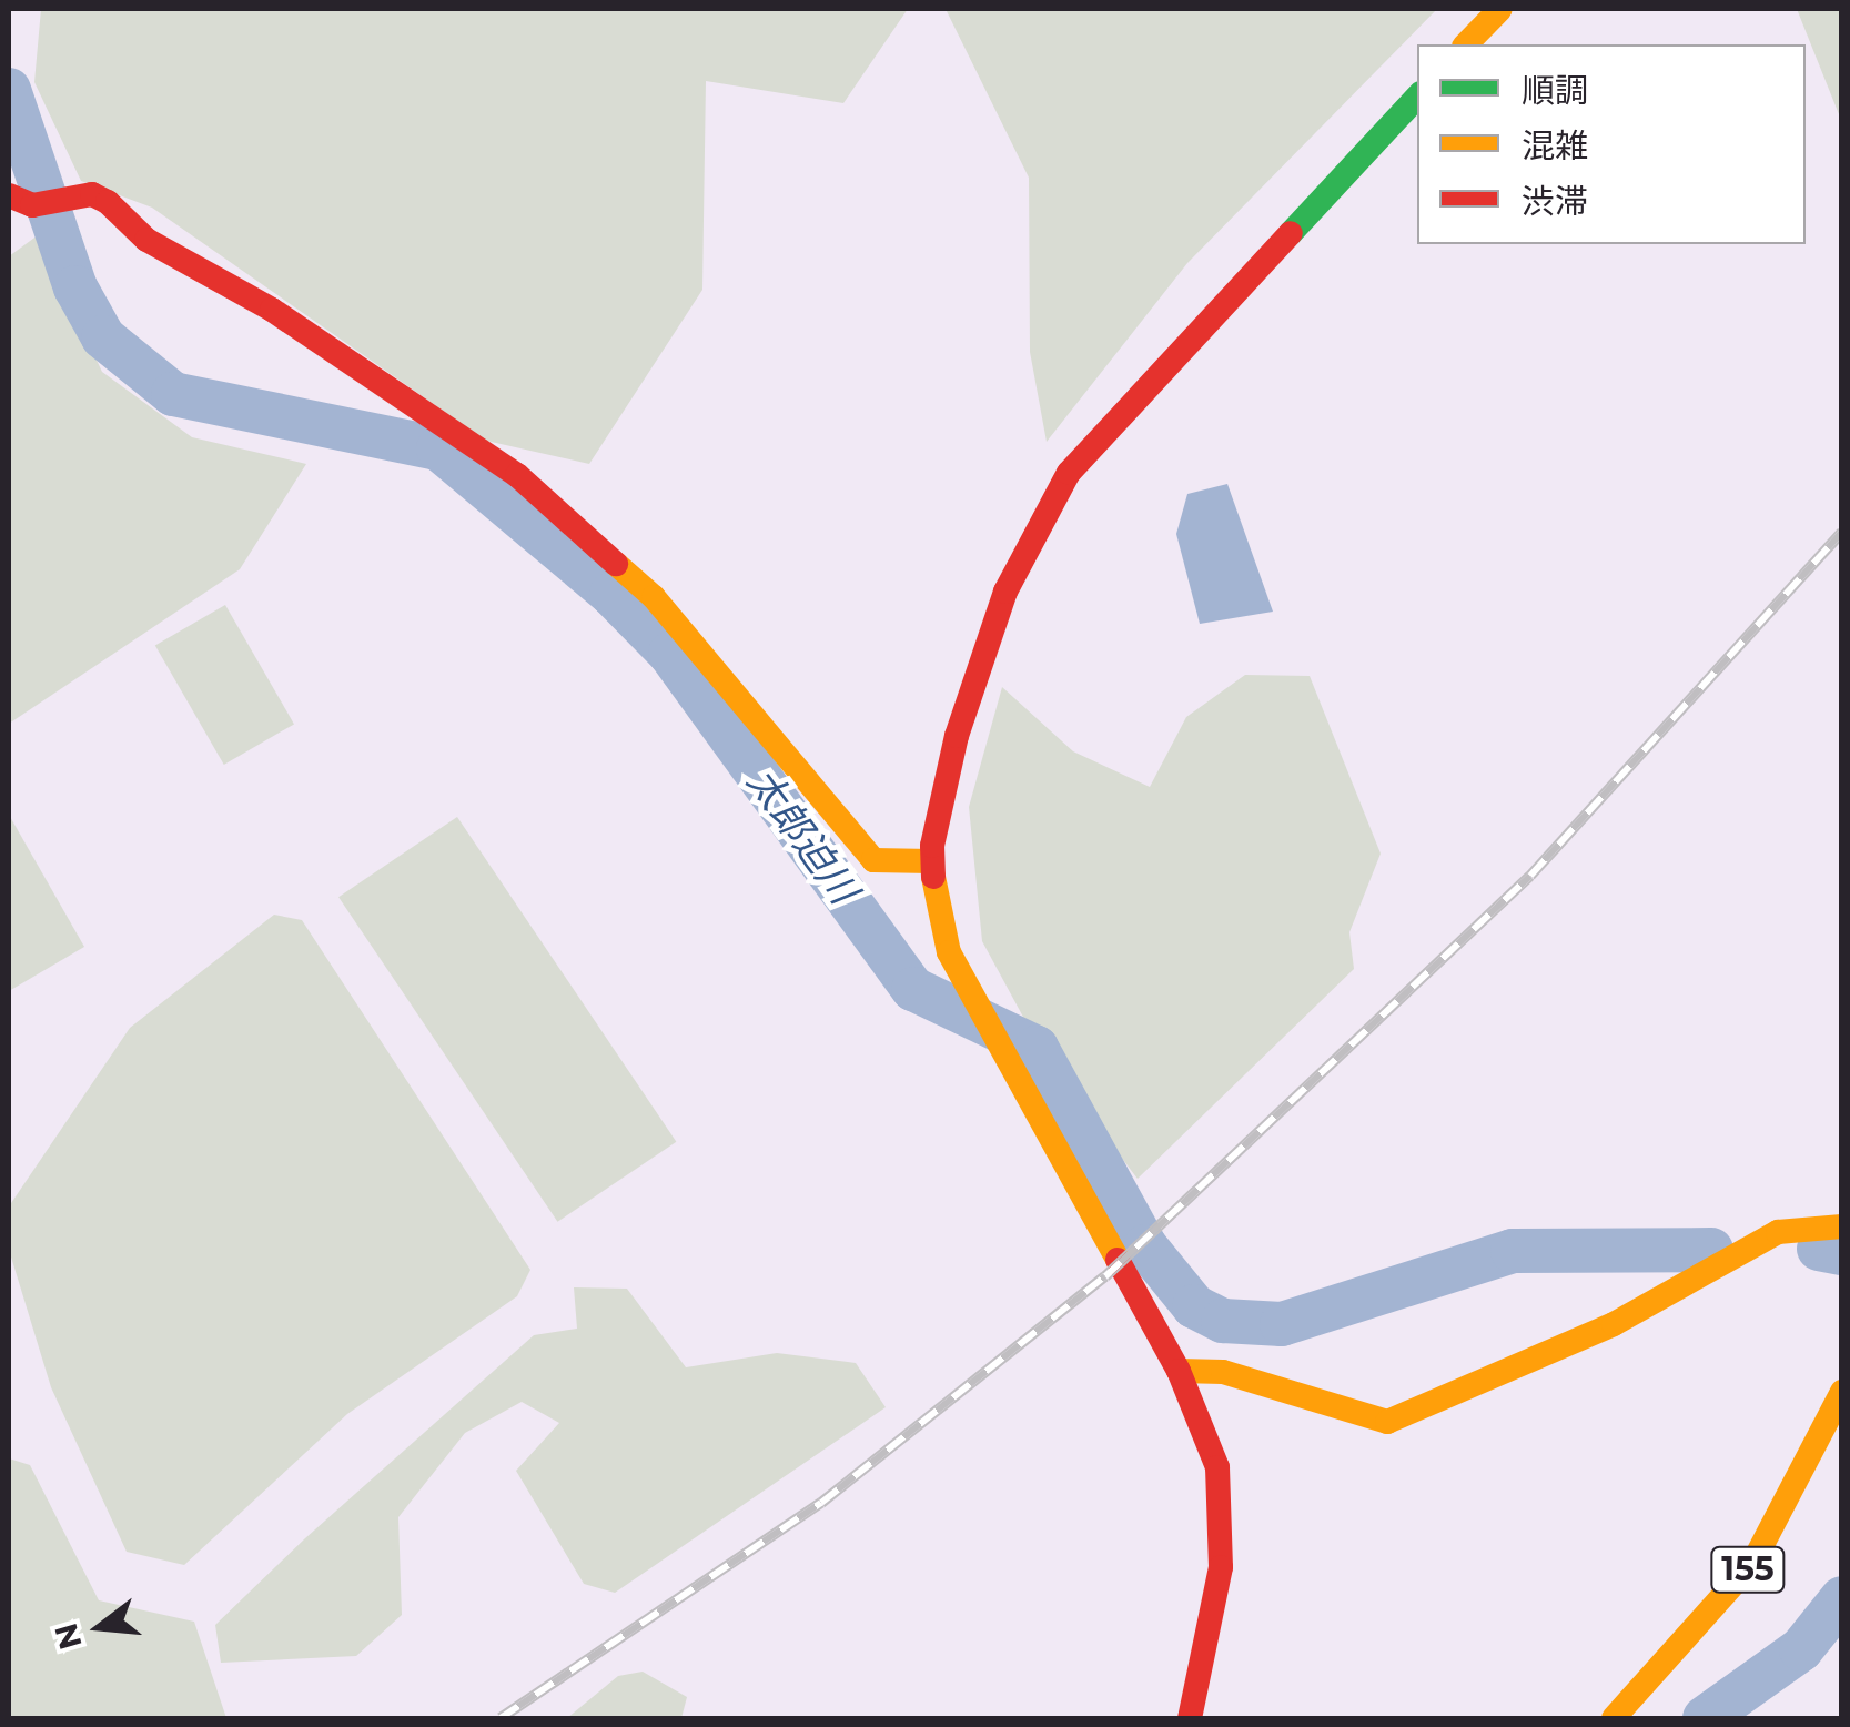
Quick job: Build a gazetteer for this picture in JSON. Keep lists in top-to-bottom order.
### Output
{
  "streets": {
    "main road": ["155"]
  },
  "water": ["太郎迫川"],
  "legend": ["順調", "混雑", "渋滞"],
  "north": "left"
}
